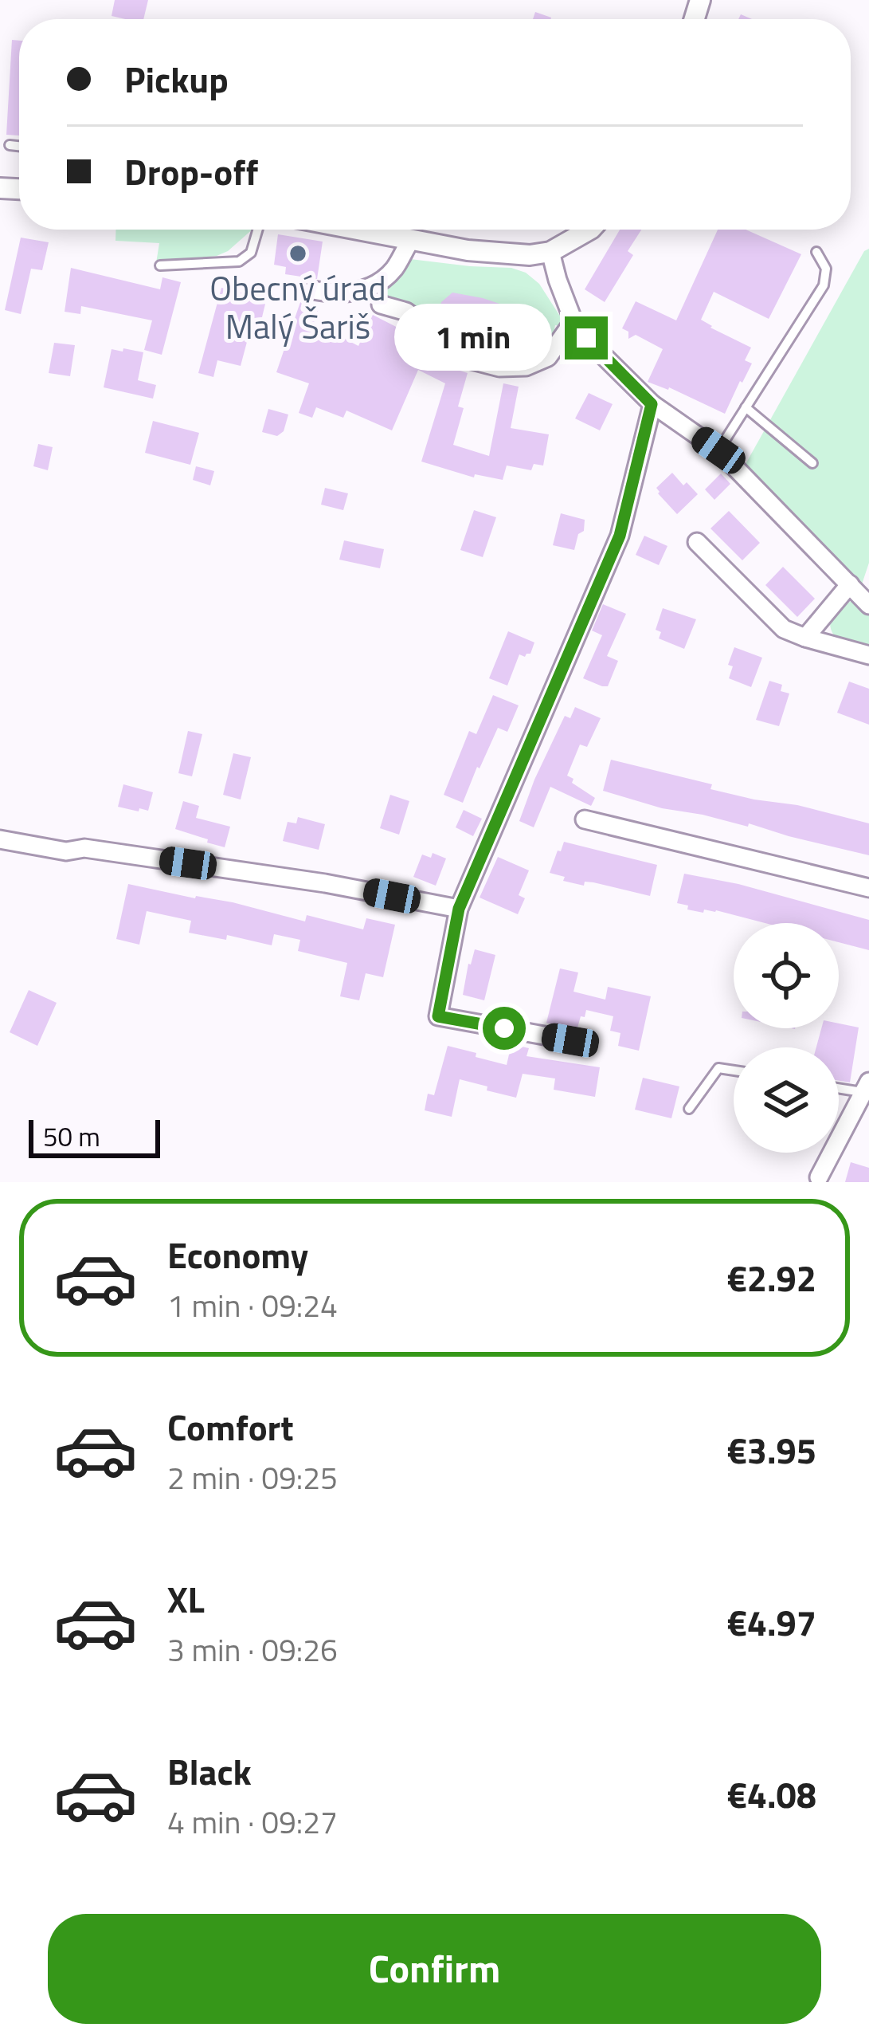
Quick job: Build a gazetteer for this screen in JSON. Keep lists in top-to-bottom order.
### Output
{
  "places": ["Obecný úrad Malý Šariš"],
  "scale_bar": "50 m",
  "page": {
    "banner": ["Pickup", "Drop-off"],
    "bubble": "1 min",
    "scale": "50 m",
    "list": [
      {
        "name": "Economy",
        "note": "1 min · 09:24",
        "value": "€2.92"
      },
      {
        "name": "Comfort",
        "note": "2 min · 09:25",
        "value": "€3.95"
      },
      {
        "name": "XL",
        "note": "3 min · 09:26",
        "value": "€4.97"
      },
      {
        "name": "Black",
        "note": "4 min · 09:27",
        "value": "€4.08"
      }
    ],
    "buttons": "Confirm"
  }
}
